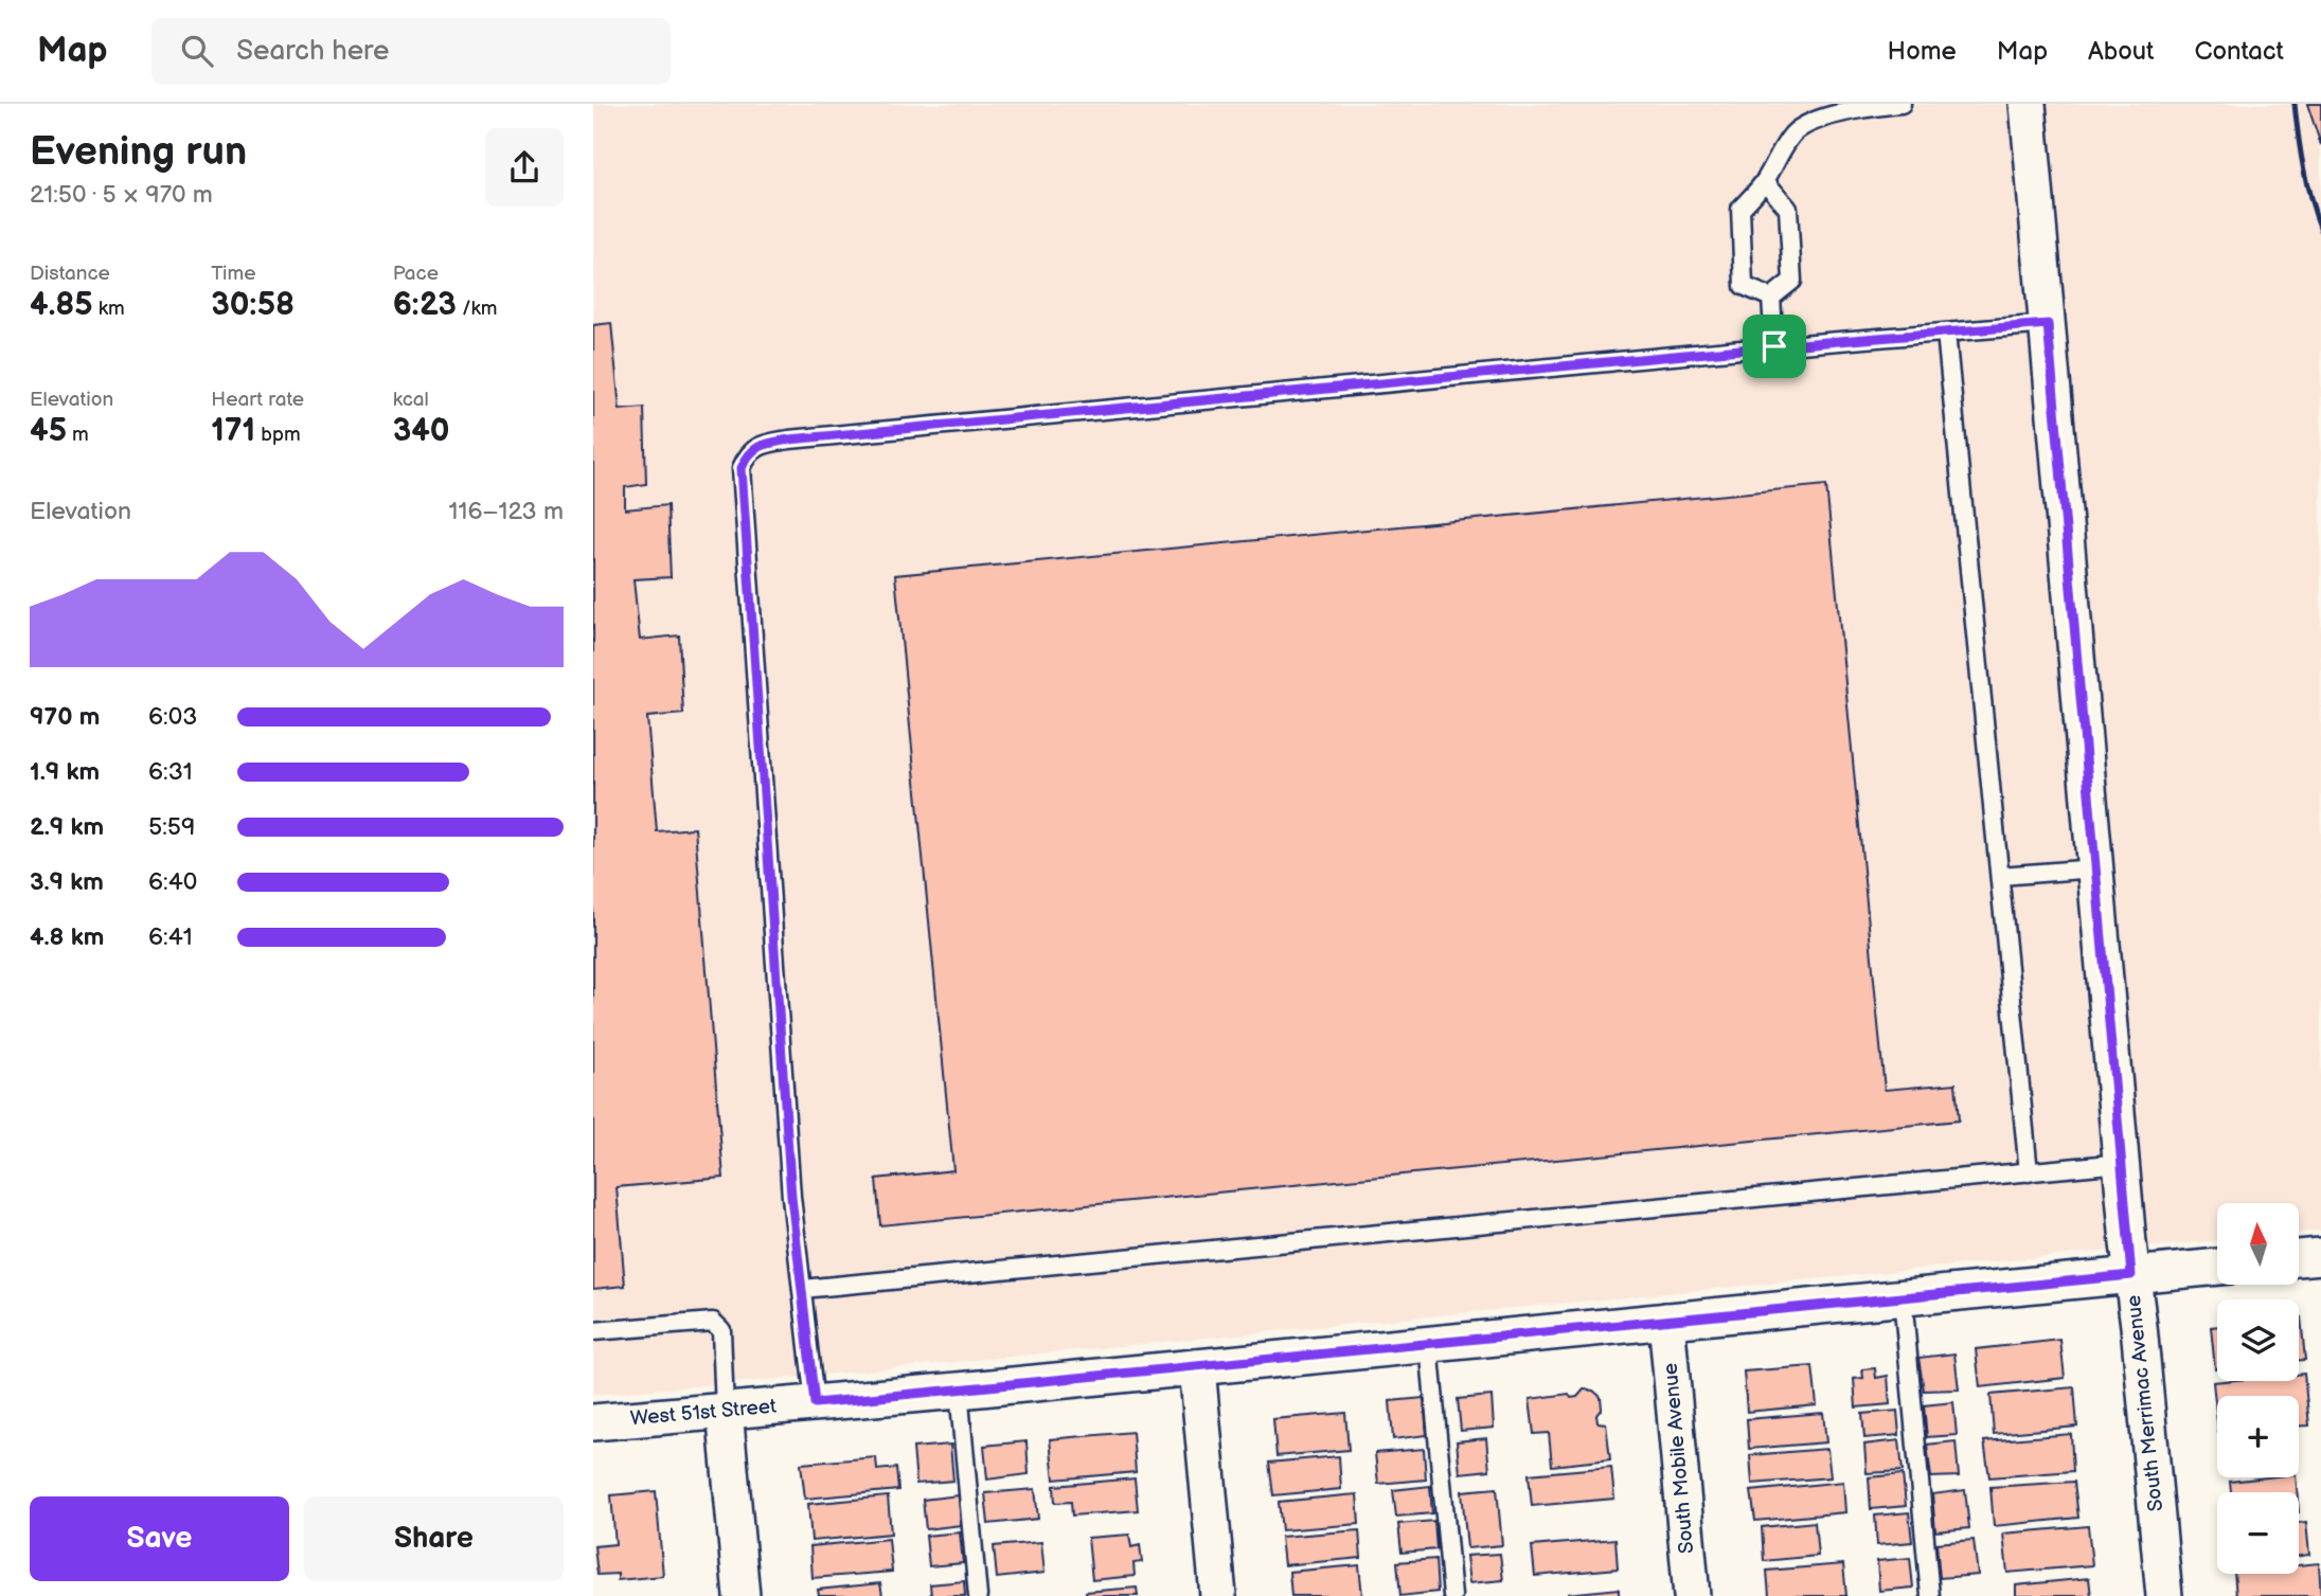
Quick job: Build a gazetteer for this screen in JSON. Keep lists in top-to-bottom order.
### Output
{
  "streets": {
    "street": ["South Merrimac Avenue", "West 51st Street", "South Mobile Avenue"]
  },
  "crossings": [
    ["South Merrimac Avenue", "West 51st Street"],
    ["West 51st Street", "South Mobile Avenue"]
  ],
  "north": "top",
  "page": {
    "header": "Map",
    "search": "Search here",
    "nav": [
      "Home",
      "Map",
      "About",
      "Contact"
    ],
    "heading": ["Evening run", "21:50 · 5 × 970 m"],
    "stats": [
      ["Distance", "4.85 km"],
      ["Time", "30:58"],
      ["Pace", "6:23 /km"],
      ["Elevation", "45 m"],
      ["Heart rate", "171 bpm"],
      ["kcal", "340"]
    ],
    "chart": ["Elevation", "116–123 m"],
    "list": [
      {
        "name": "970 m",
        "note": "6:03"
      },
      {
        "name": "1.9 km",
        "note": "6:31"
      },
      {
        "name": "2.9 km",
        "note": "5:59"
      },
      {
        "name": "3.9 km",
        "note": "6:40"
      },
      {
        "name": "4.8 km",
        "note": "6:41"
      }
    ],
    "map_buttons": ["+", "−"],
    "buttons": ["Save", "Share"]
  }
}
